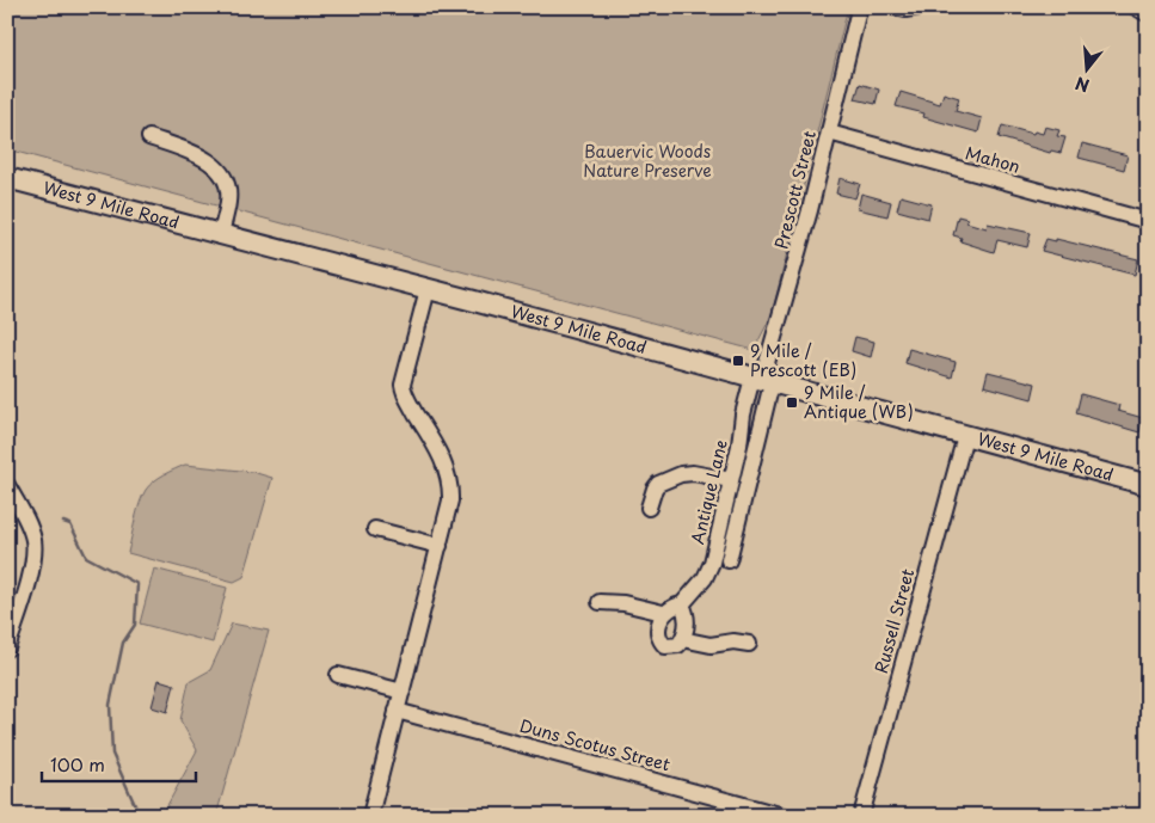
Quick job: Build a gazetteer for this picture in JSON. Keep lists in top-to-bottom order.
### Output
{
  "streets": {
    "main road": ["West 9 Mile Road"],
    "street": [
      "Mahon",
      "Prescott Street",
      "Antique Lane",
      "Russell Street",
      "Duns Scotus Street"
    ]
  },
  "crossings": [
    ["Mahon", "Prescott Street"],
    ["Prescott Street", "West 9 Mile Road"],
    ["Prescott Street", "Antique Lane"],
    ["West 9 Mile Road", "Antique Lane"],
    ["West 9 Mile Road", "Russell Street"]
  ],
  "parks": ["Bauervic Woods Nature Preserve"],
  "places": {
    "transit": ["9 Mile / Prescott (EB)", "9 Mile / Antique (WB)"]
  },
  "scale_bar": "100 m",
  "north": "bottom"
}
